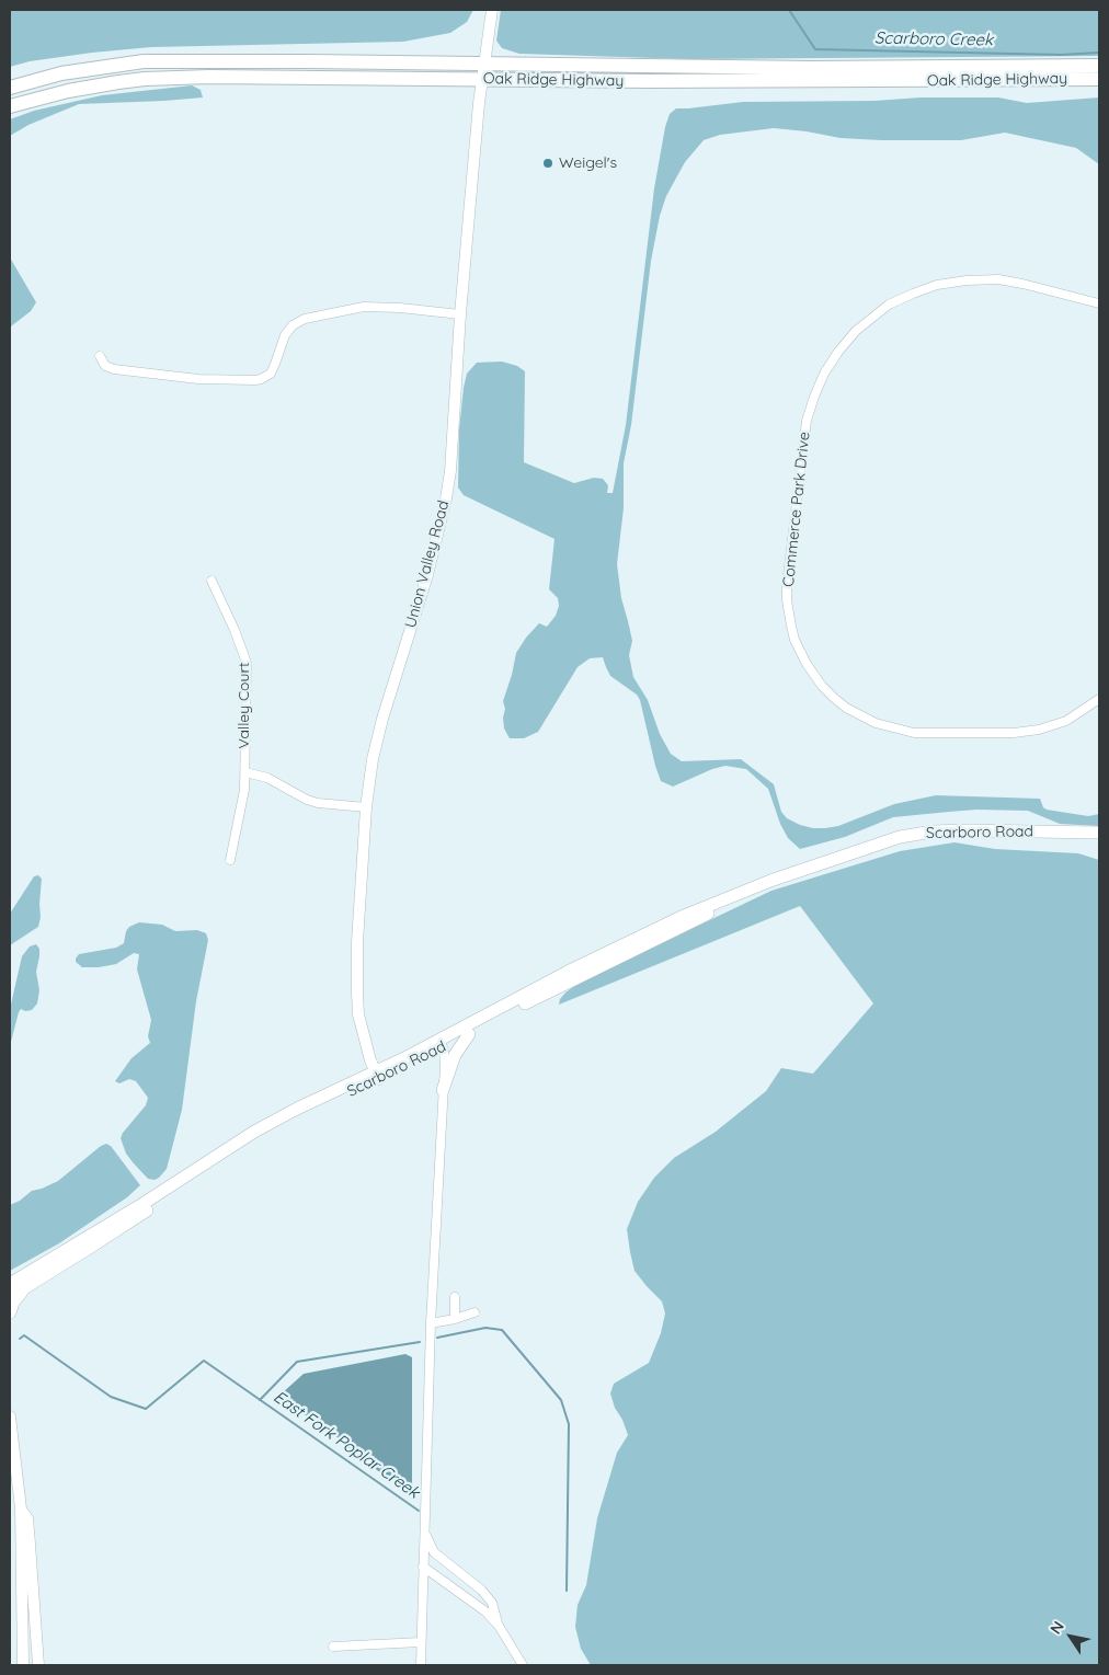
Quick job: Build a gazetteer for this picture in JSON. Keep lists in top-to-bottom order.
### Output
{
  "streets": {
    "highway": ["Oak Ridge Highway"],
    "main road": ["Scarboro Road"],
    "street": ["Commerce Park Drive", "Union Valley Road", "Valley Court"]
  },
  "crossings": [
    ["Oak Ridge Highway", "Union Valley Road"],
    ["Union Valley Road", "Scarboro Road"]
  ],
  "water": ["Scarboro Creek", "East Fork Poplar Creek"],
  "places": ["Weigel's"],
  "north": "top left"
}
